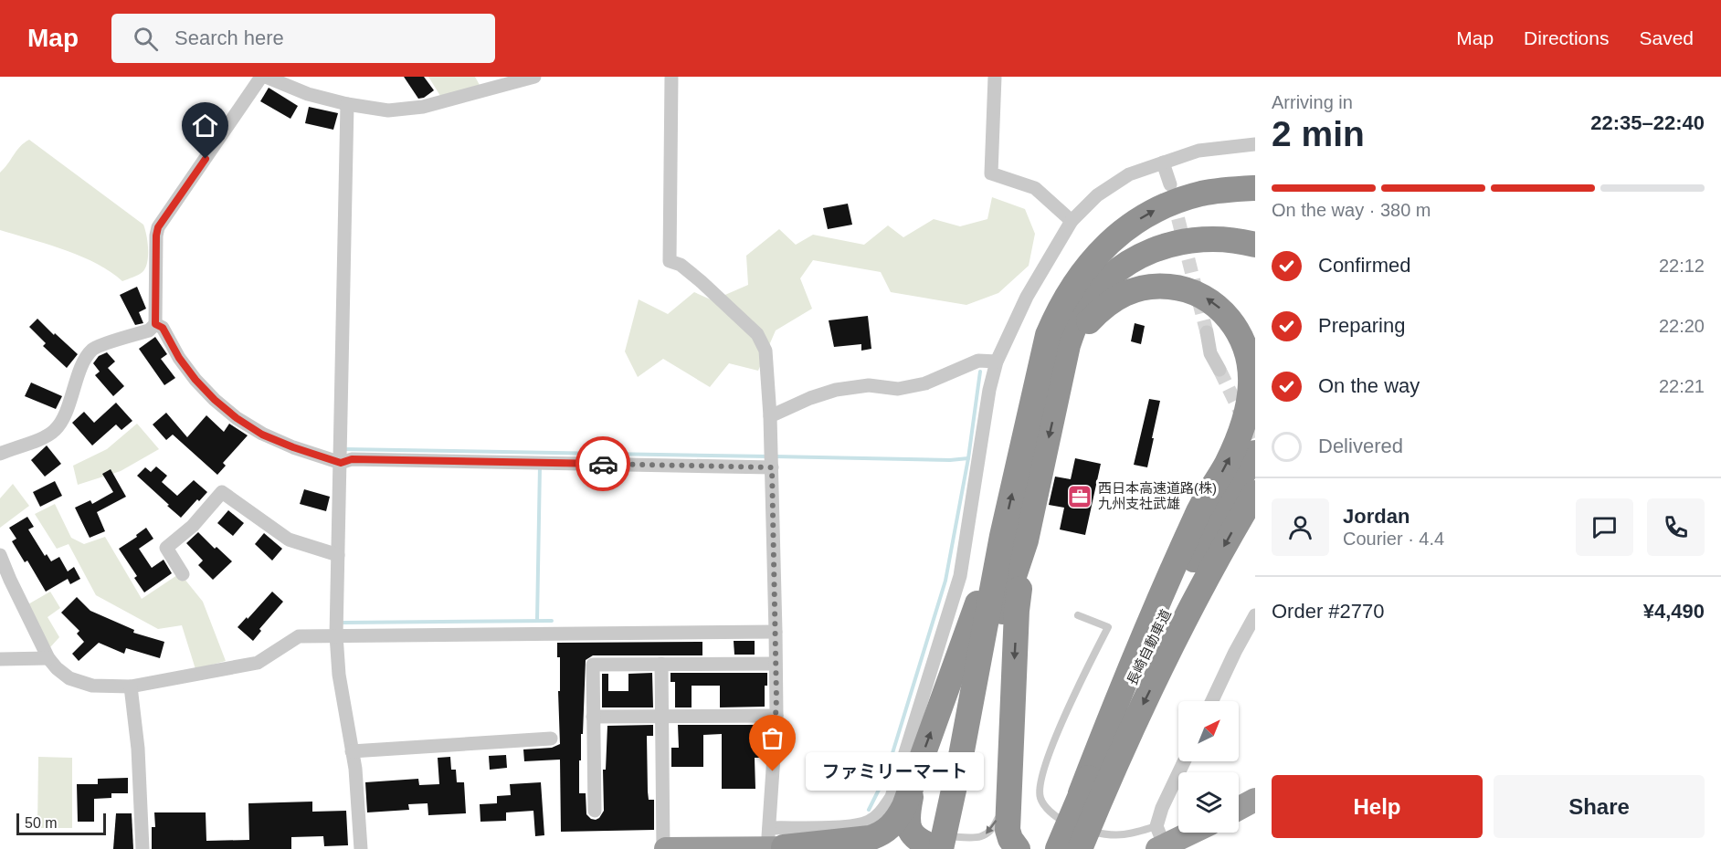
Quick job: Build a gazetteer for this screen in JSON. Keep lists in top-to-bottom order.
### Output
{
  "streets": {
    "highway": ["長崎自動車道"]
  },
  "places": {
    "office": ["西日本高速道路(株) 九州支社武雄"],
    "other": ["ファミリーマート"]
  },
  "scale_bar": "50 m",
  "north": "top right",
  "page": {
    "header": "Map",
    "search": "Search here",
    "nav": ["Map", "Directions", "Saved"],
    "heading": ["2 min", "Arriving in", "22:35–22:40"],
    "panel": [
      "Jordan",
      "Courier · 4.4",
      "Order #2770",
      "¥4,490"
    ],
    "bar": "On the way · 380 m",
    "list": [
      ["Confirmed", "22:12"],
      ["Preparing", "22:20"],
      ["On the way", "22:21"],
      "Delivered"
    ],
    "bubble": "ファミリーマート",
    "buttons": ["Help", "Share"],
    "scale": "50 m"
  }
}
